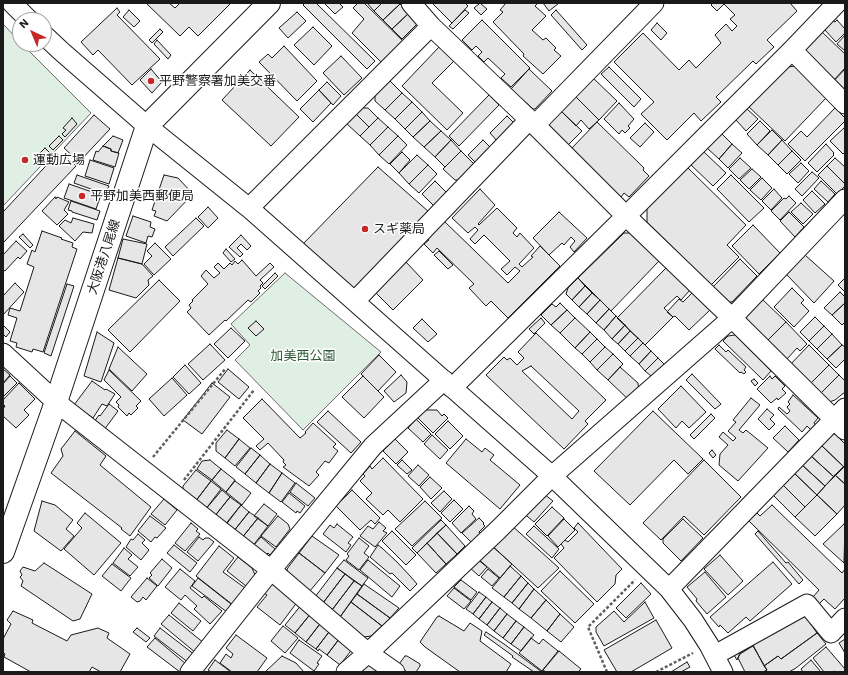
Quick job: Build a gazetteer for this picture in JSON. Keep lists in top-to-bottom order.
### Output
{
  "streets": {
    "main road": ["大阪港八尾線"]
  },
  "parks": ["加美西公園"],
  "places": [
    "平野警察署加美交番",
    "運動広場",
    "平野加美西郵便局",
    "スギ薬局"
  ],
  "north": "top left"
}
